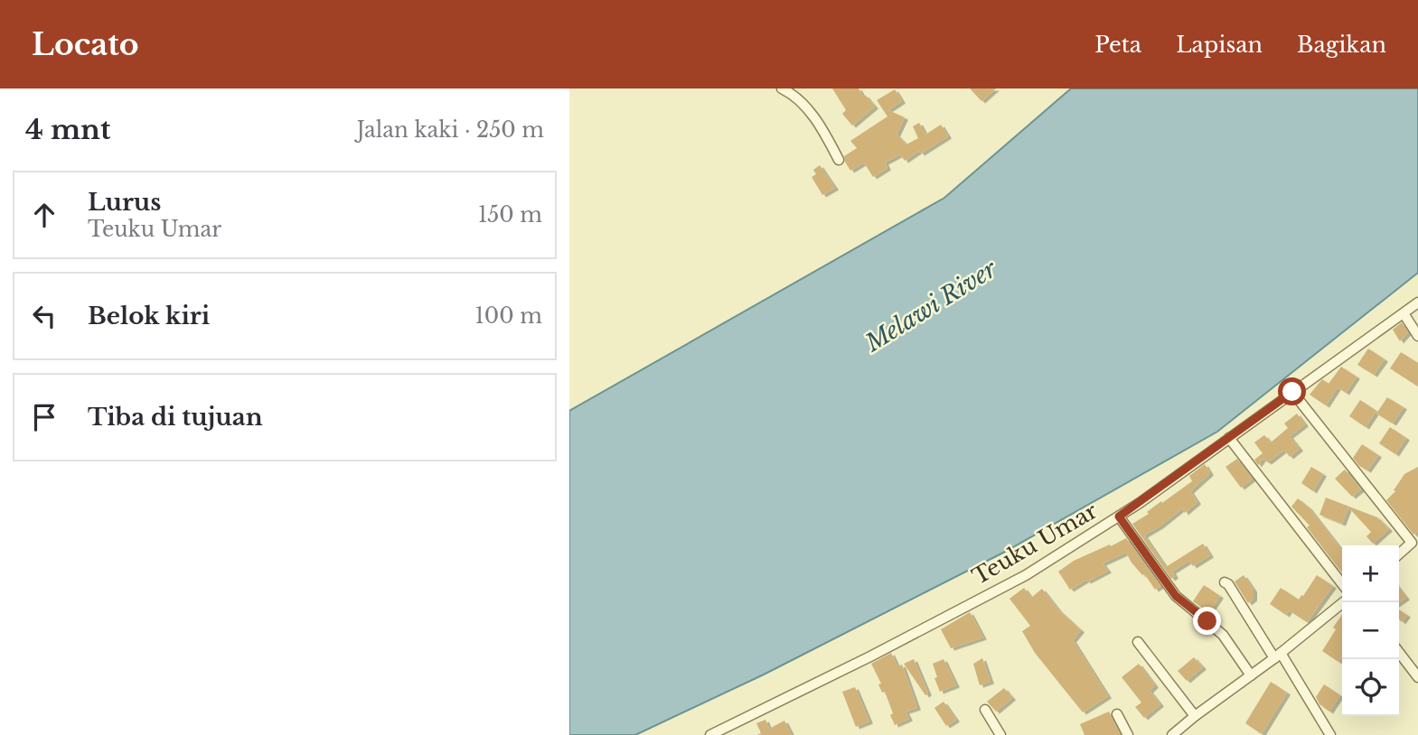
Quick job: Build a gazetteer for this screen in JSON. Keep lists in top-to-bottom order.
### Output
{
  "streets": {
    "street": ["Teuku Umar"]
  },
  "water": ["Melawi River"],
  "page": {
    "header": "Locato",
    "nav": ["Peta", "Lapisan", "Bagikan"],
    "heading": ["4 mnt", "Jalan kaki · 250 m"],
    "list": [
      ["Lurus", "Teuku Umar", "150 m"],
      ["Belok kiri", "100 m"],
      "Tiba di tujuan"
    ],
    "map_buttons": ["+", "−"]
  }
}
